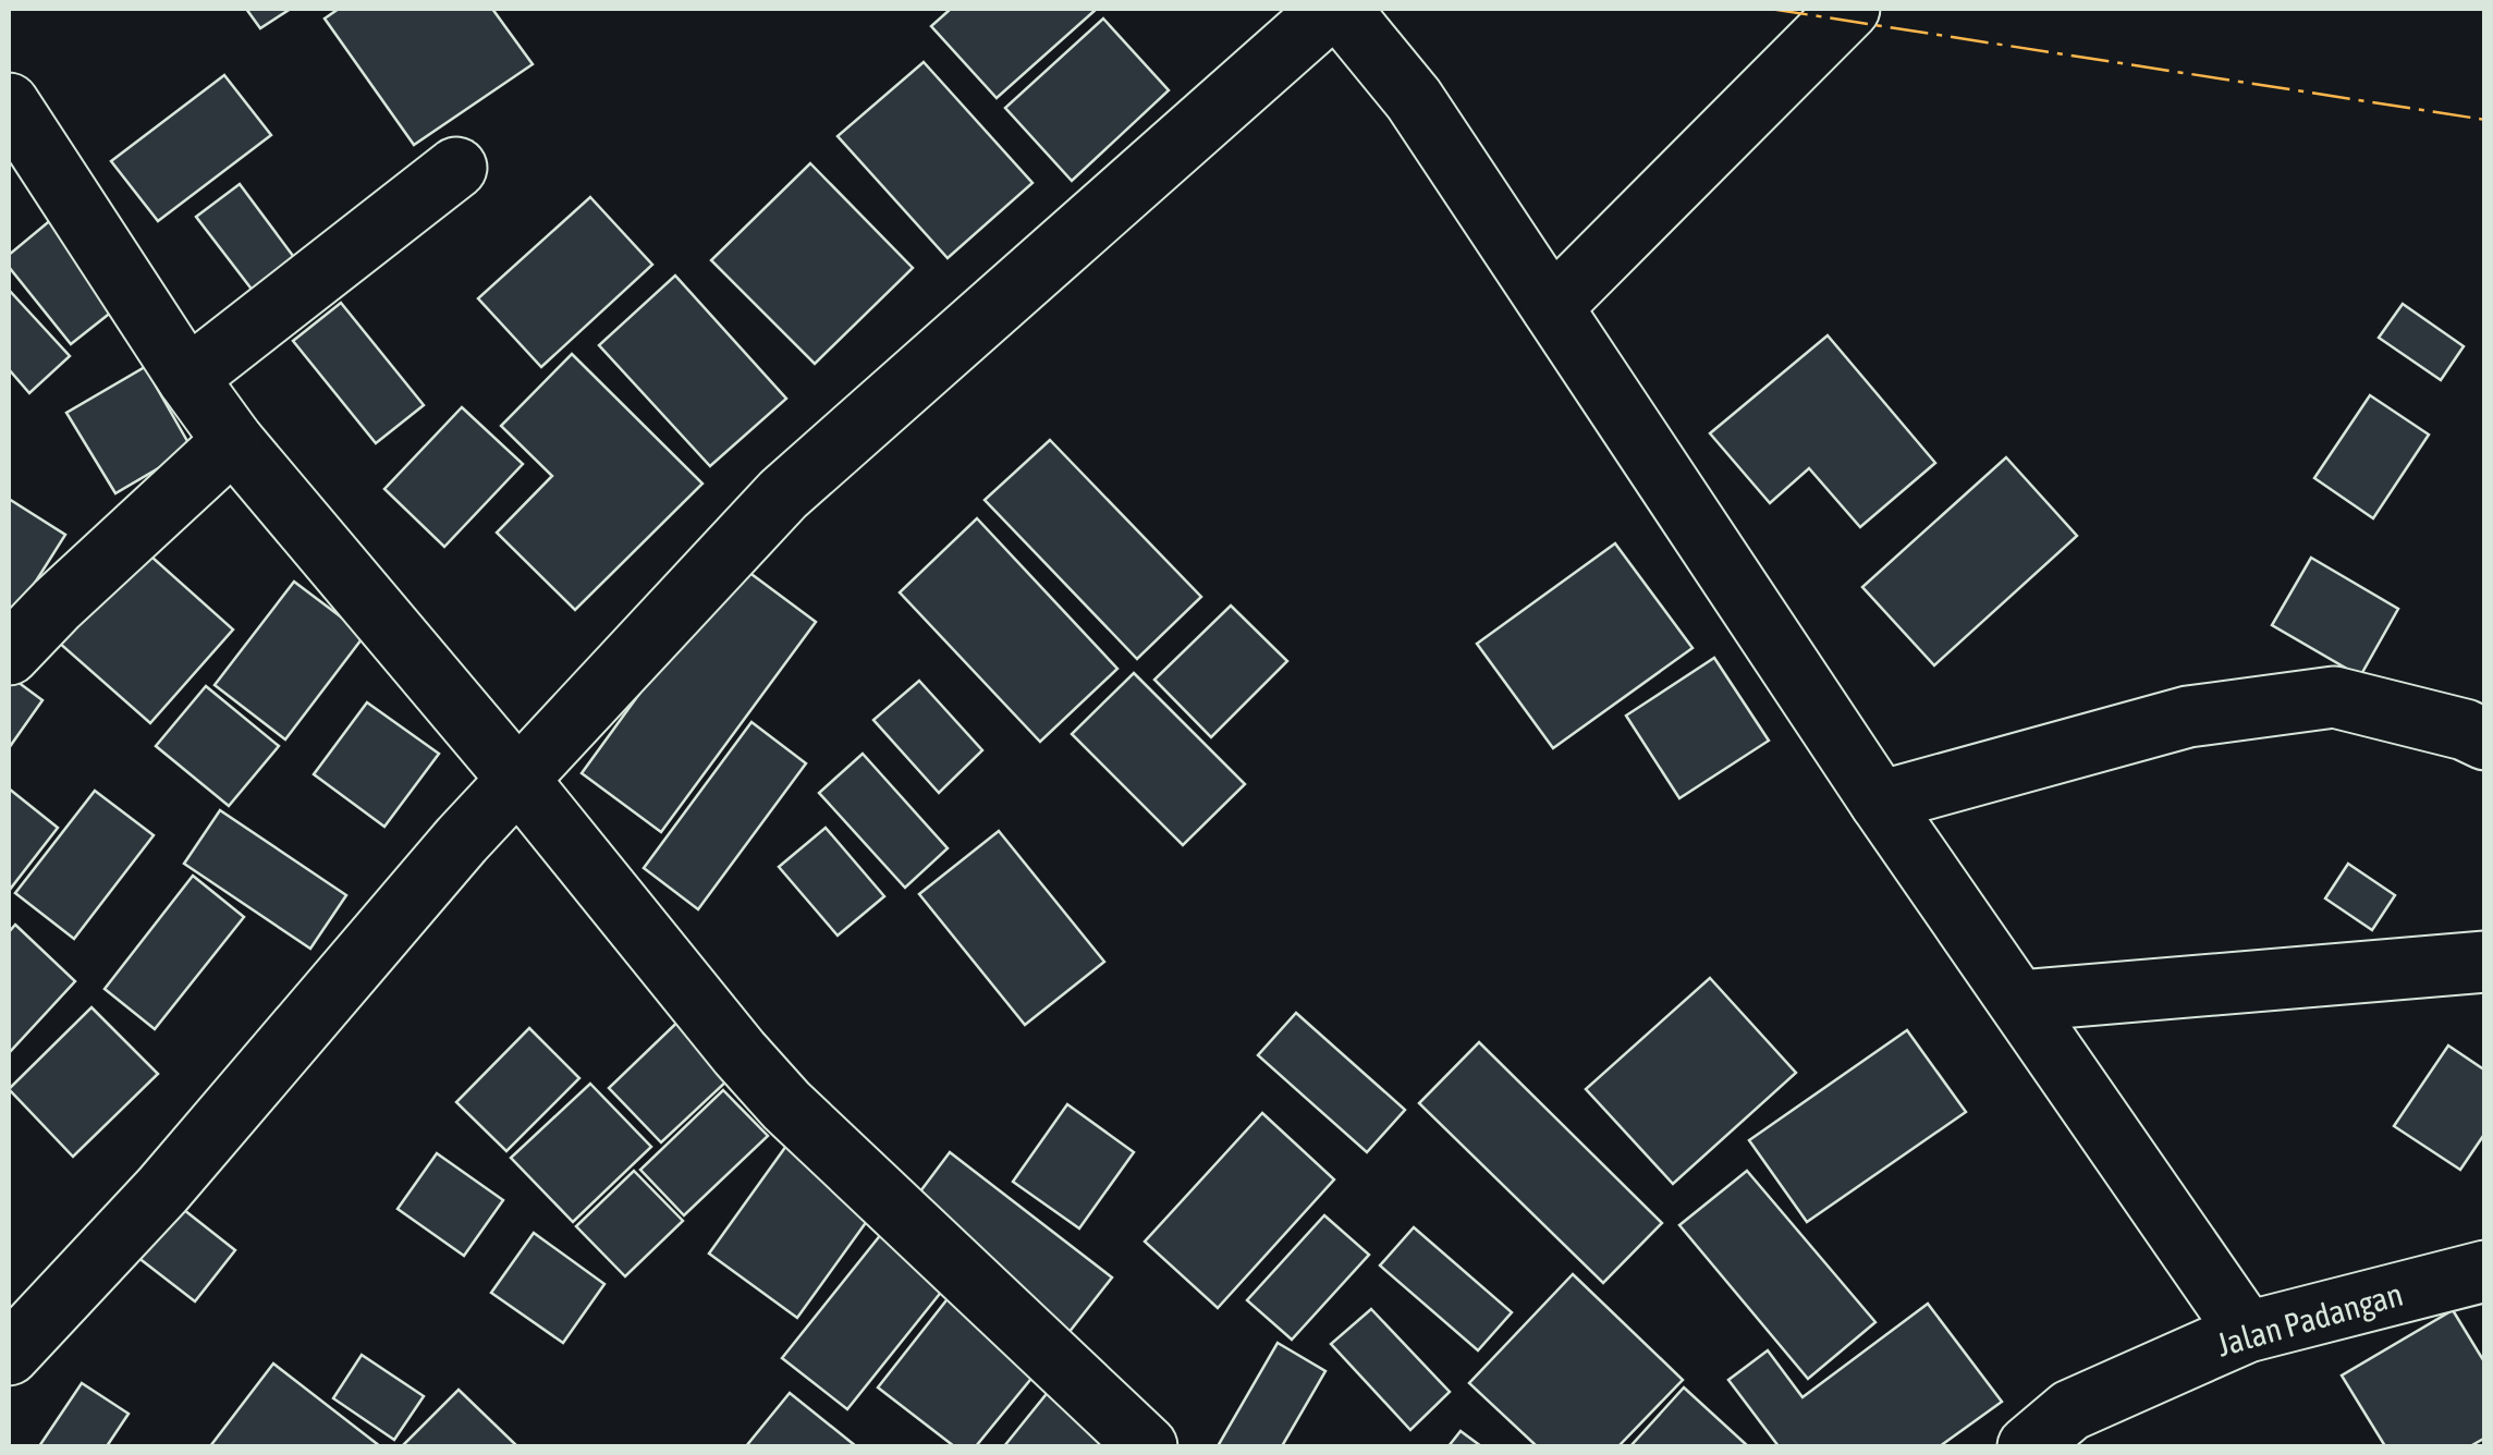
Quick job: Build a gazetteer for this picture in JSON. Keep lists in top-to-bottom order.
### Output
{
  "streets": {
    "street": ["Jalan Padangan"]
  }
}
